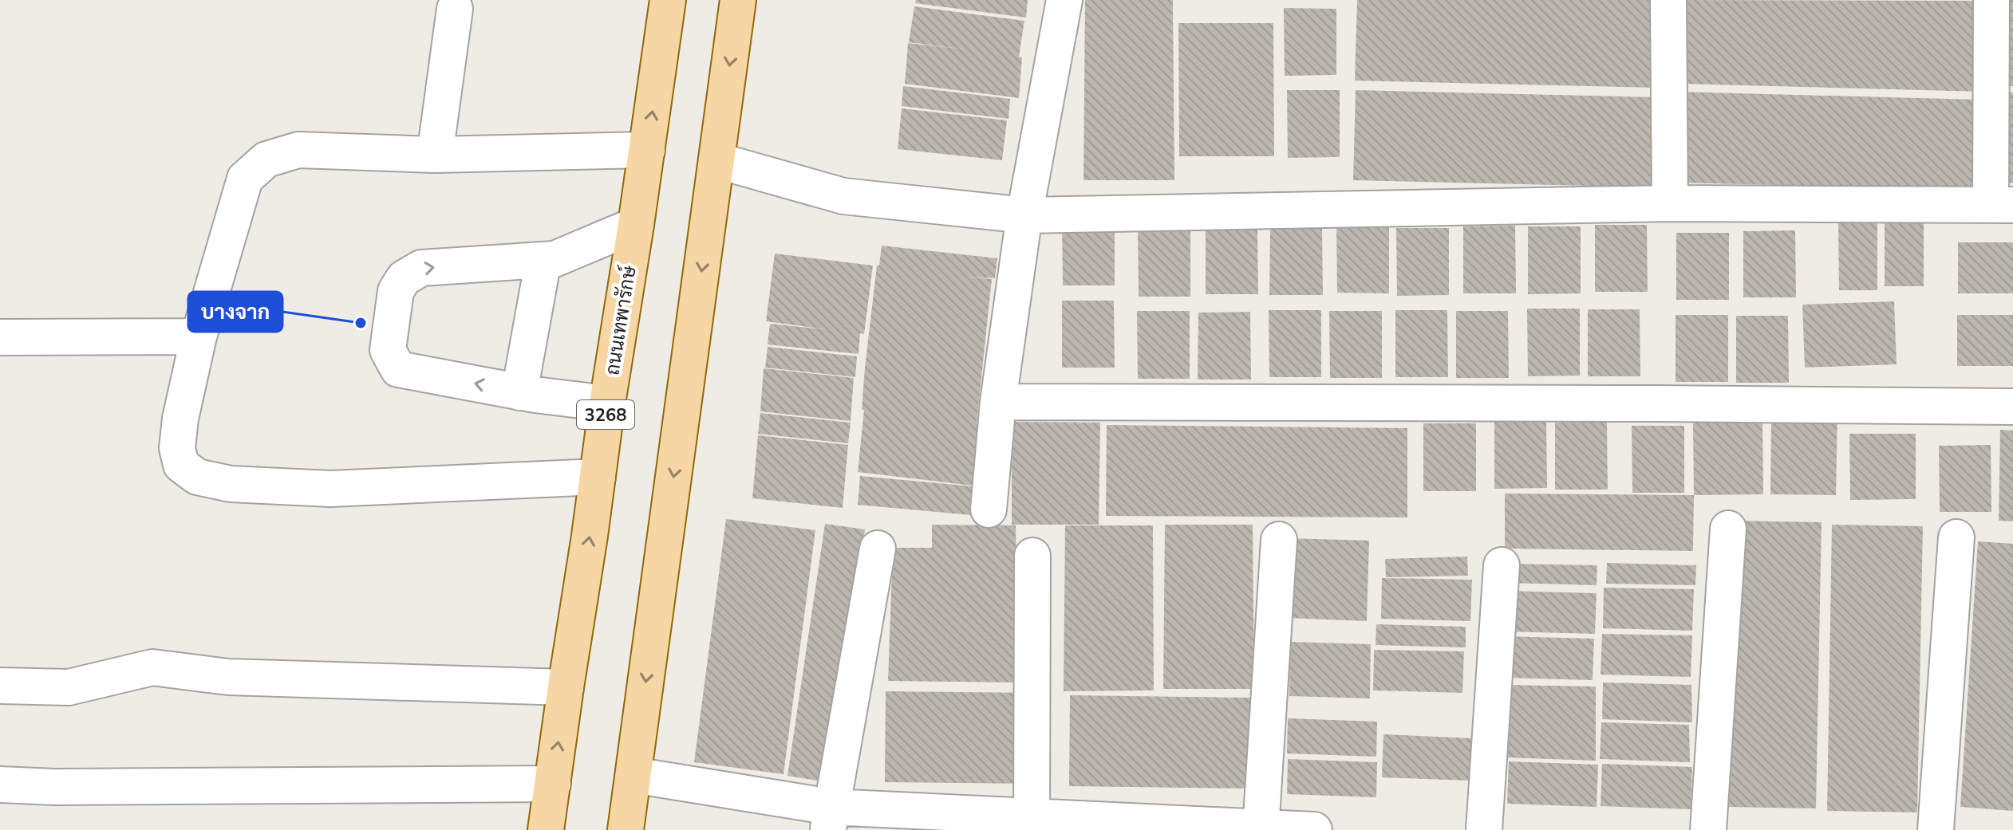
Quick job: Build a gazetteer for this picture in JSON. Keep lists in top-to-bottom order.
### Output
{
  "streets": {
    "main road": ["ถนนเทพารักษ์", "3268"]
  },
  "places": ["บางจาก"]
}
